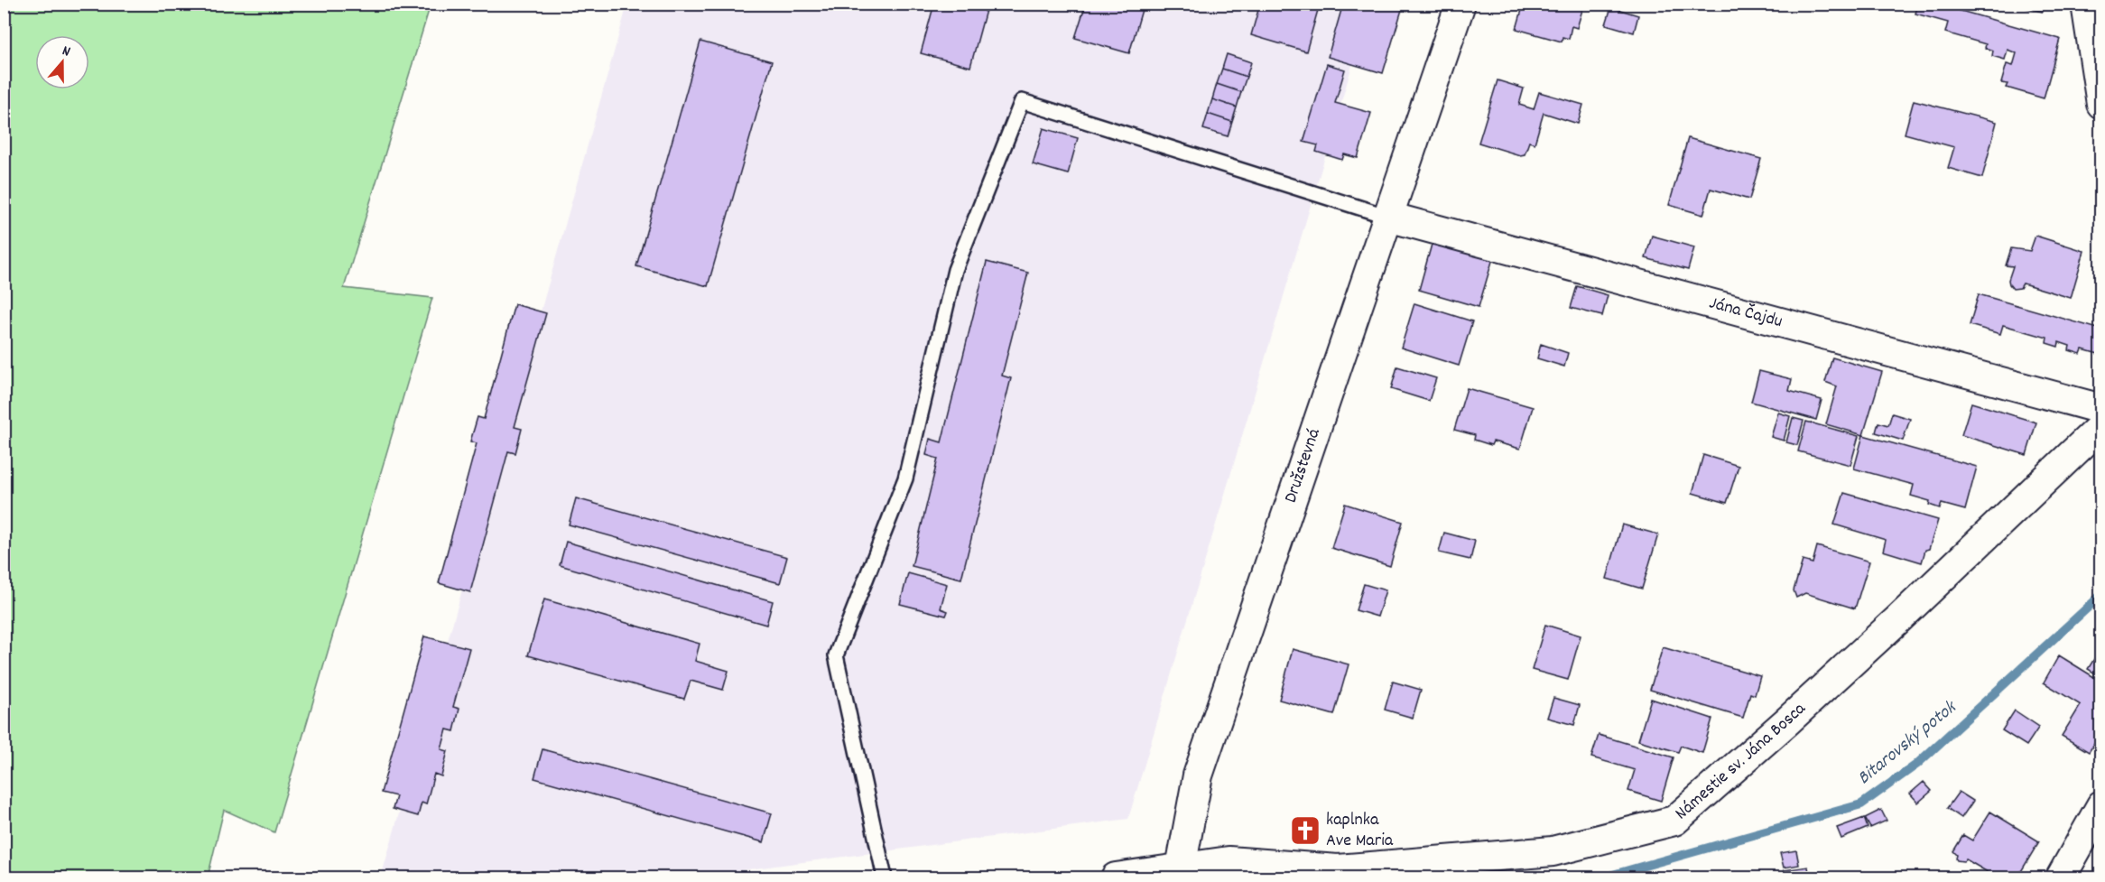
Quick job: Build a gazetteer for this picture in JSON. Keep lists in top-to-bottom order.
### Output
{
  "streets": {
    "street": ["Jána Čajdu", "Družstevná", "Námestie sv. Jána Bosca"]
  },
  "crossings": [
    ["Jána Čajdu", "Družstevná"],
    ["Družstevná", "Námestie sv. Jána Bosca"]
  ],
  "water": ["Bitarovský potok"],
  "places": {
    "church": ["kaplnka Ave Maria"]
  },
  "north": "top"
}
